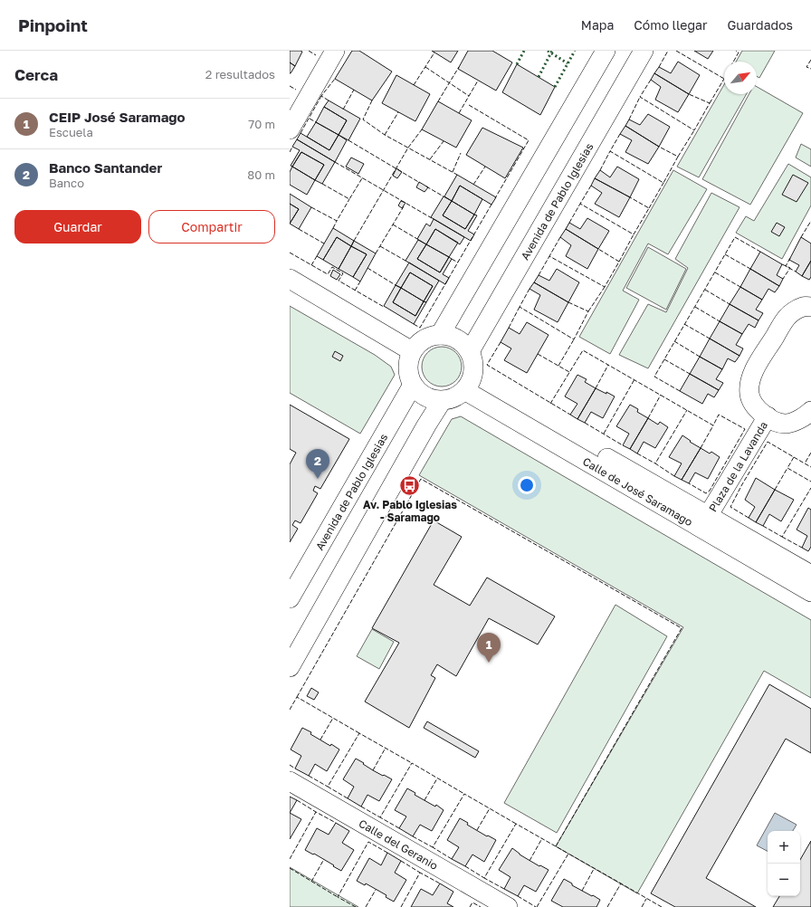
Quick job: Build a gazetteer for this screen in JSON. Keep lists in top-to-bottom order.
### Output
{
  "streets": {
    "street": [
      "Avenida de Pablo Iglesias",
      "Plaza de la Lavanda",
      "Calle de José Saramago",
      "Calle del Geranio"
    ]
  },
  "crossings": [
    ["Avenida de Pablo Iglesias", "Calle de José Saramago"],
    ["Plaza de la Lavanda", "Calle de José Saramago"]
  ],
  "places": {
    "bus stop": ["Av. Pablo Iglesias - Saramago"]
  },
  "north": "top right",
  "page": {
    "header": "Pinpoint",
    "nav": ["Mapa", "Cómo llegar", "Guardados"],
    "heading": ["Cerca", "2 resultados"],
    "list": [
      {
        "mark": "1",
        "name": "CEIP José Saramago",
        "note": "Escuela",
        "value": "70 m"
      },
      {
        "mark": "2",
        "name": "Banco Santander",
        "note": "Banco",
        "value": "80 m"
      }
    ],
    "buttons": ["Guardar", "Compartir"],
    "pins": ["2", "1"],
    "map_buttons": ["+", "−"]
  }
}
